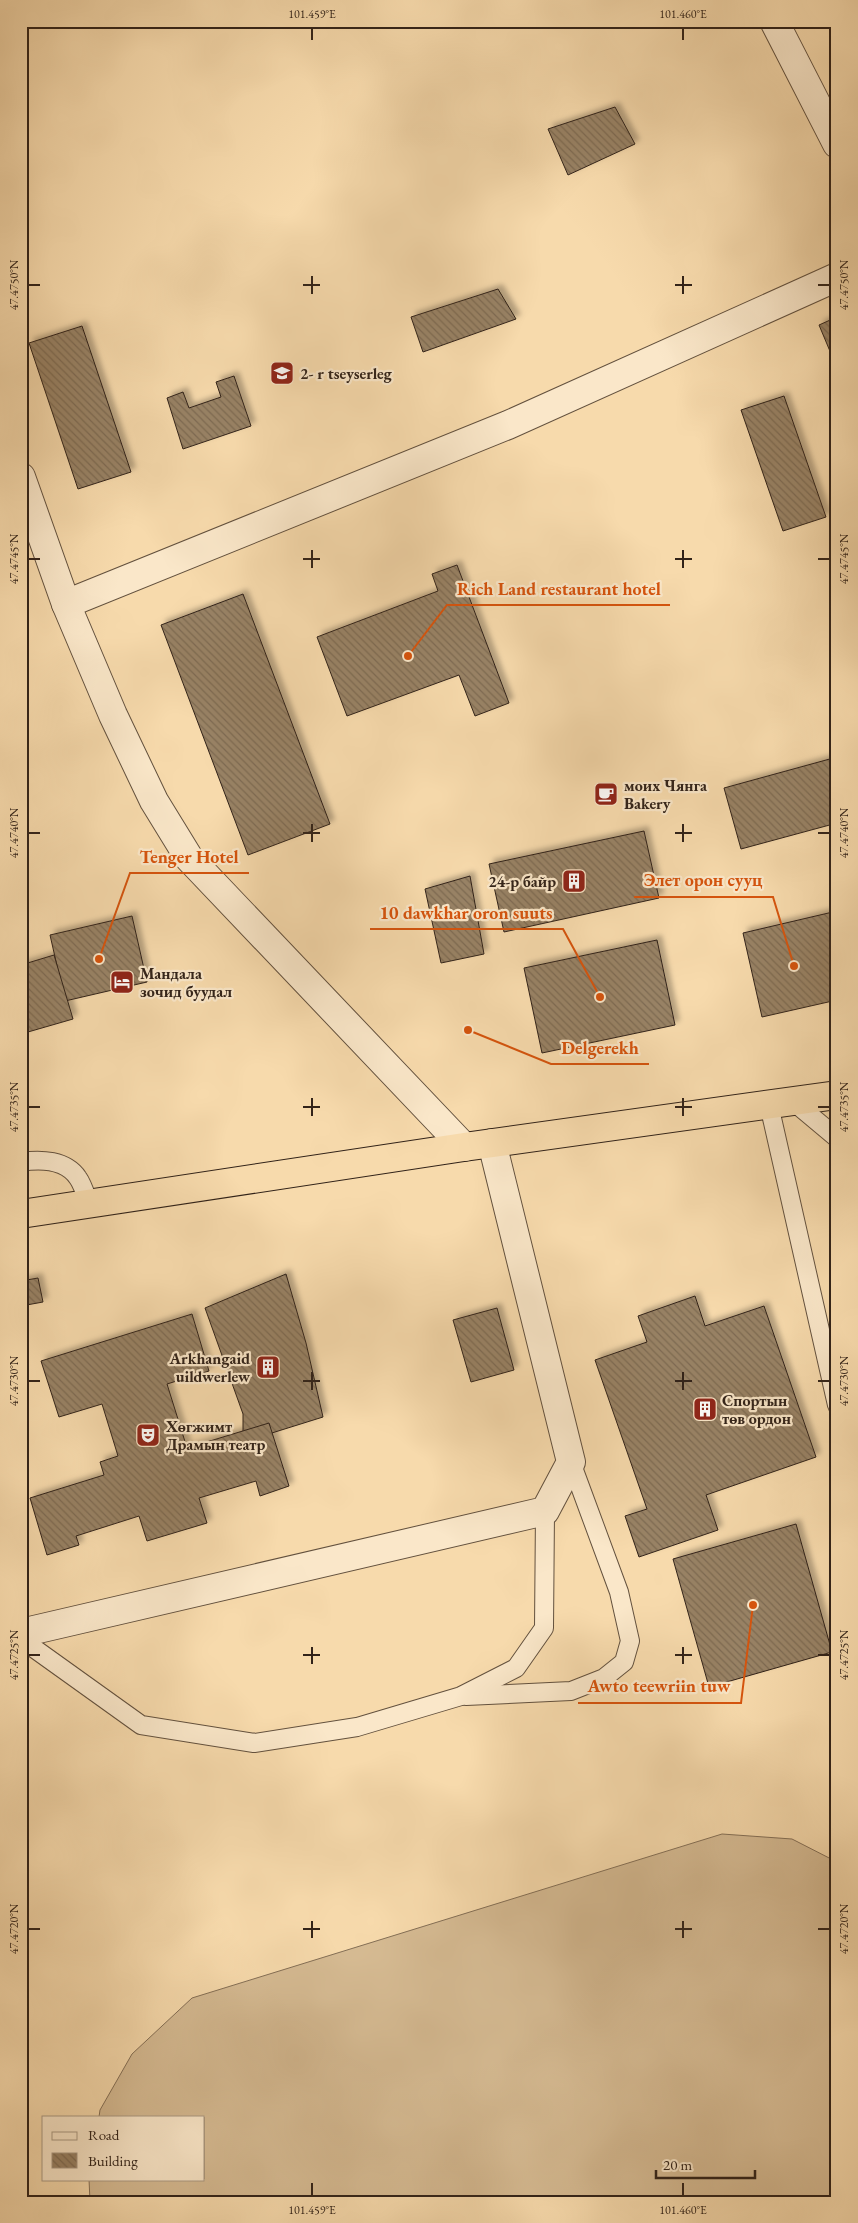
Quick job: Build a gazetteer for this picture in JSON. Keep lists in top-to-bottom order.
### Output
{
  "places": {
    "school or university": ["2- r tseyserleg"],
    "other": [
      "Rich Land restaurant hotel",
      "Tenger Hotel",
      "Элет орон сууц",
      "10 dawkhar oron suuts",
      "Delgerekh",
      "Awto teewriin tuw"
    ],
    "cafe": ["моих Чянга Bakery"],
    "building": ["24-р байр", "Arkhangaid uildwerlew", "Спортын төв ордон"],
    "hotel": ["Мандала зочид буудал"],
    "theatre": ["Хөгжимт Драмын театр"]
  },
  "legend": ["Road", "Building"],
  "scale_bar": "20 m",
  "coordinates": [
    "101.459°E",
    "101.460°E",
    "47.4750°N",
    "47.4745°N",
    "47.4740°N",
    "47.4735°N",
    "47.4730°N",
    "47.4725°N",
    "47.4720°N"
  ]
}
